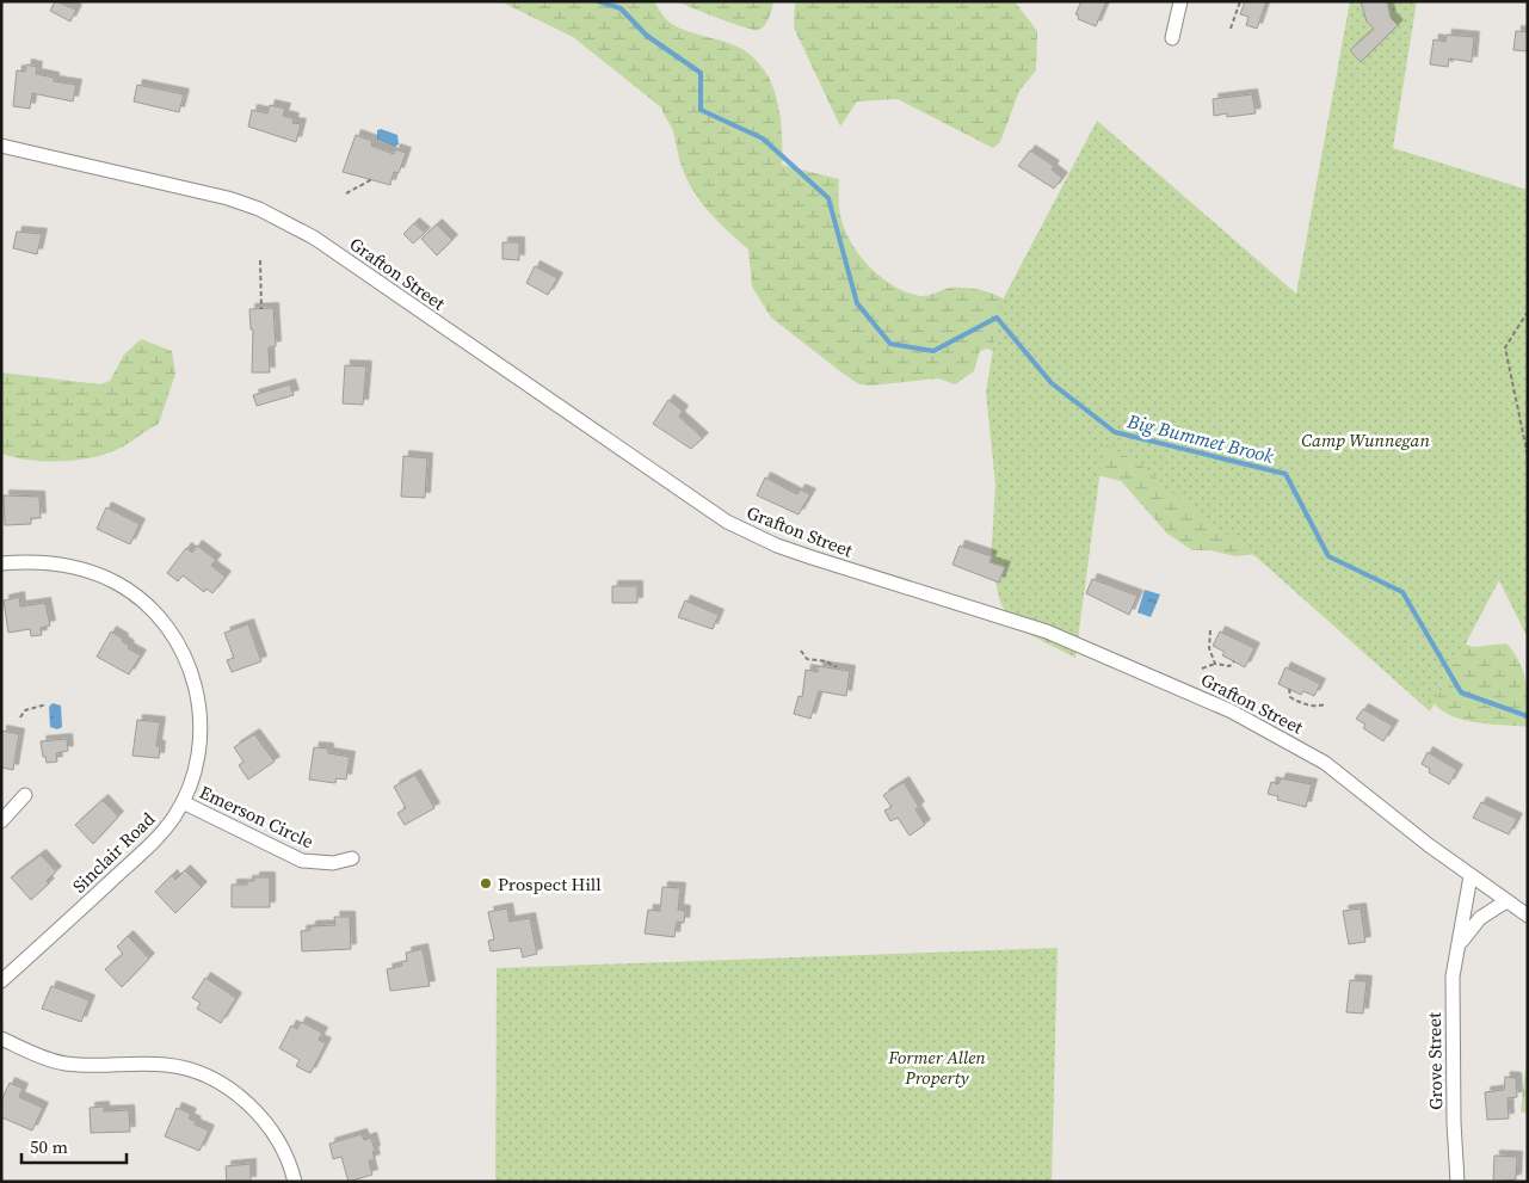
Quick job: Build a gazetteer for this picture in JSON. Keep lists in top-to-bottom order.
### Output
{
  "streets": {
    "street": [
      "Grafton Street",
      "Emerson Circle",
      "Sinclair Road",
      "Grove Street"
    ]
  },
  "crossings": [
    ["Grafton Street", "Grove Street"],
    ["Emerson Circle", "Sinclair Road"]
  ],
  "water": ["Big Bummet Brook"],
  "parks": ["Camp Wunnegan", "Former Allen Property"],
  "places": ["Prospect Hill"],
  "scale_bar": "50 m"
}
